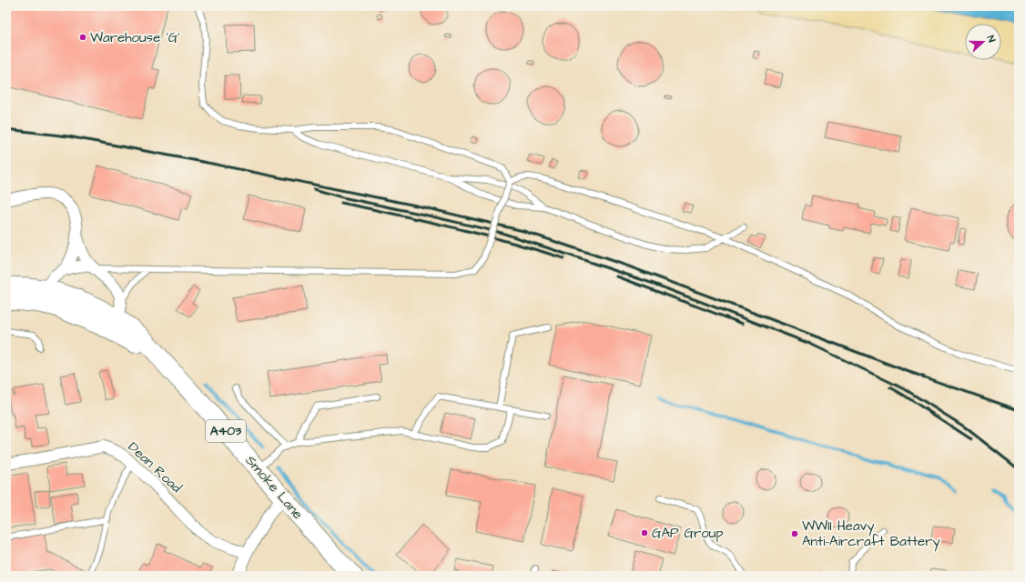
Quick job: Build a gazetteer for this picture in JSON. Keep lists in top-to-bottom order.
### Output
{
  "streets": {
    "highway": ["A403", "Smoke Lane"],
    "street": ["Dean Road"]
  },
  "crossings": [
    ["A403", "Smoke Lane"]
  ],
  "places": ["Warehouse 'G'", "GAP Group", "WWII Heavy Anti-Aircraft Battery"],
  "north": "right"
}
